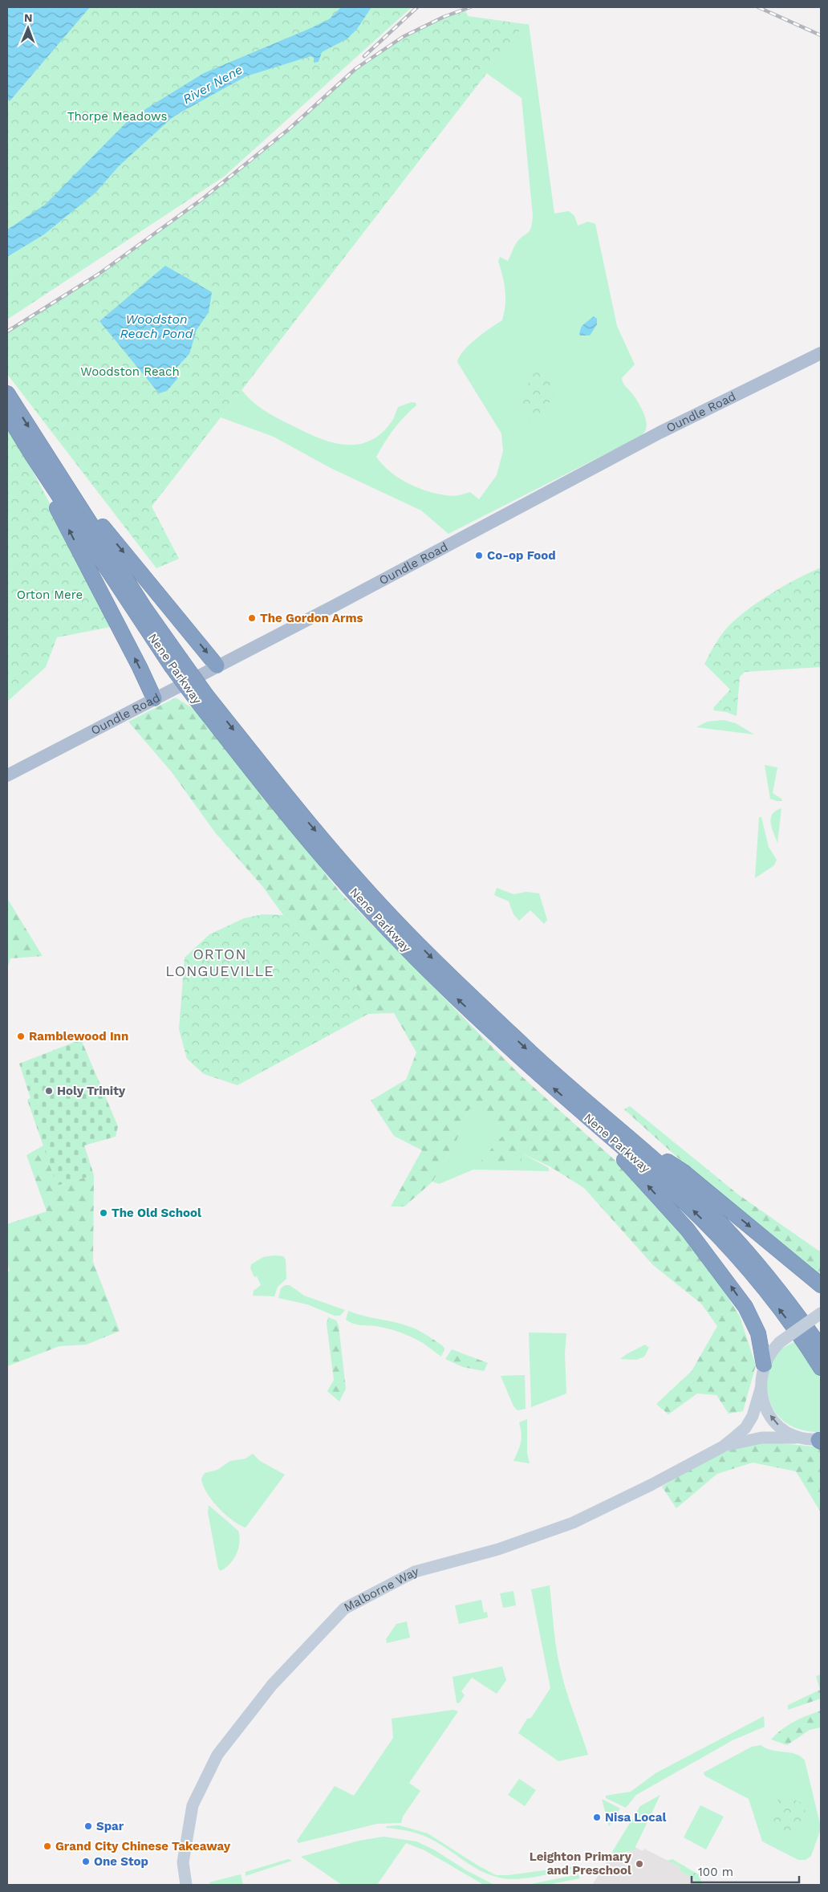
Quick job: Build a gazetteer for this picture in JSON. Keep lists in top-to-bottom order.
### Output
{
  "streets": {
    "highway": ["Nene Parkway"],
    "main road": ["Oundle Road"],
    "street": ["Malborne Way"]
  },
  "districts": ["ORTON LONGUEVILLE"],
  "water": ["River Nene", "Woodston Reach Pond"],
  "parks": ["Thorpe Meadows", "Woodston Reach", "Orton Mere"],
  "places": [
    "Co-op Food",
    "The Gordon Arms",
    "Ramblewood Inn",
    "Holy Trinity",
    "The Old School",
    "Nisa Local",
    "Spar",
    "Grand City Chinese Takeaway",
    "One Stop",
    "Leighton Primary and Preschool"
  ],
  "scale_bar": "100 m",
  "north": "top"
}
